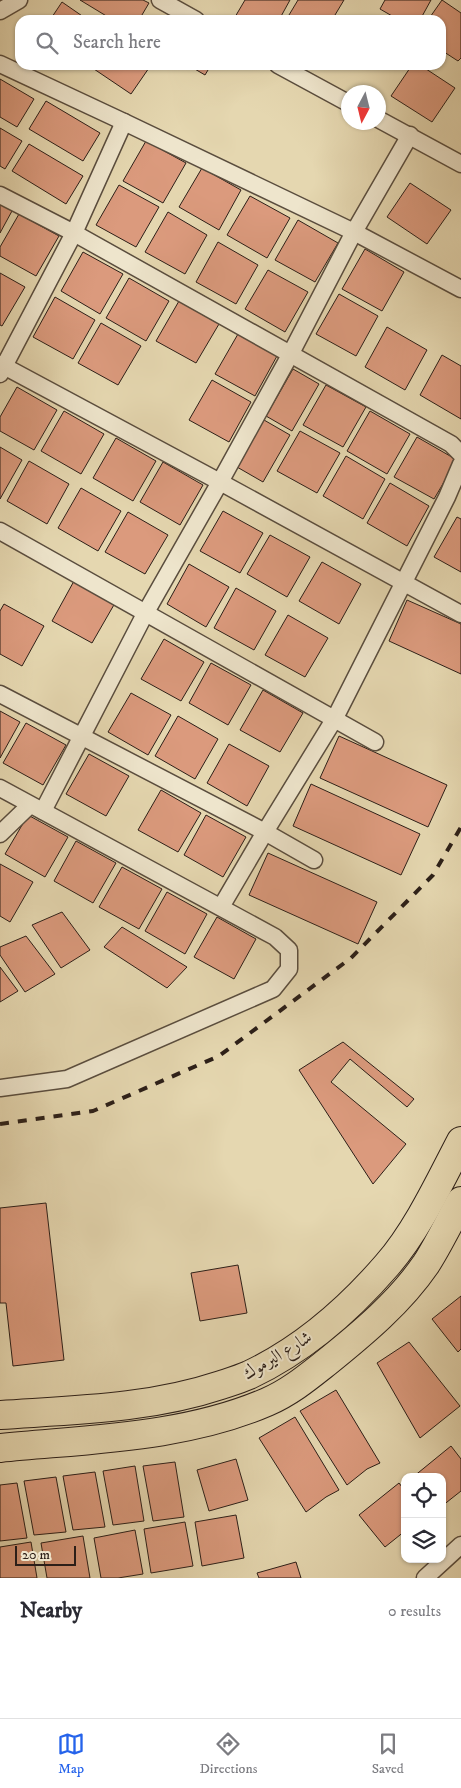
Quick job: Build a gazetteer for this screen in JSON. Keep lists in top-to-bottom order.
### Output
{
  "streets": {
    "highway": ["شارع اليرموك"]
  },
  "scale_bar": "20 m",
  "north": "bottom",
  "page": {
    "search": "Search here",
    "scale": "20 m",
    "heading": ["Nearby", "0 results"],
    "nav": ["Map", "Directions", "Saved"]
  }
}
